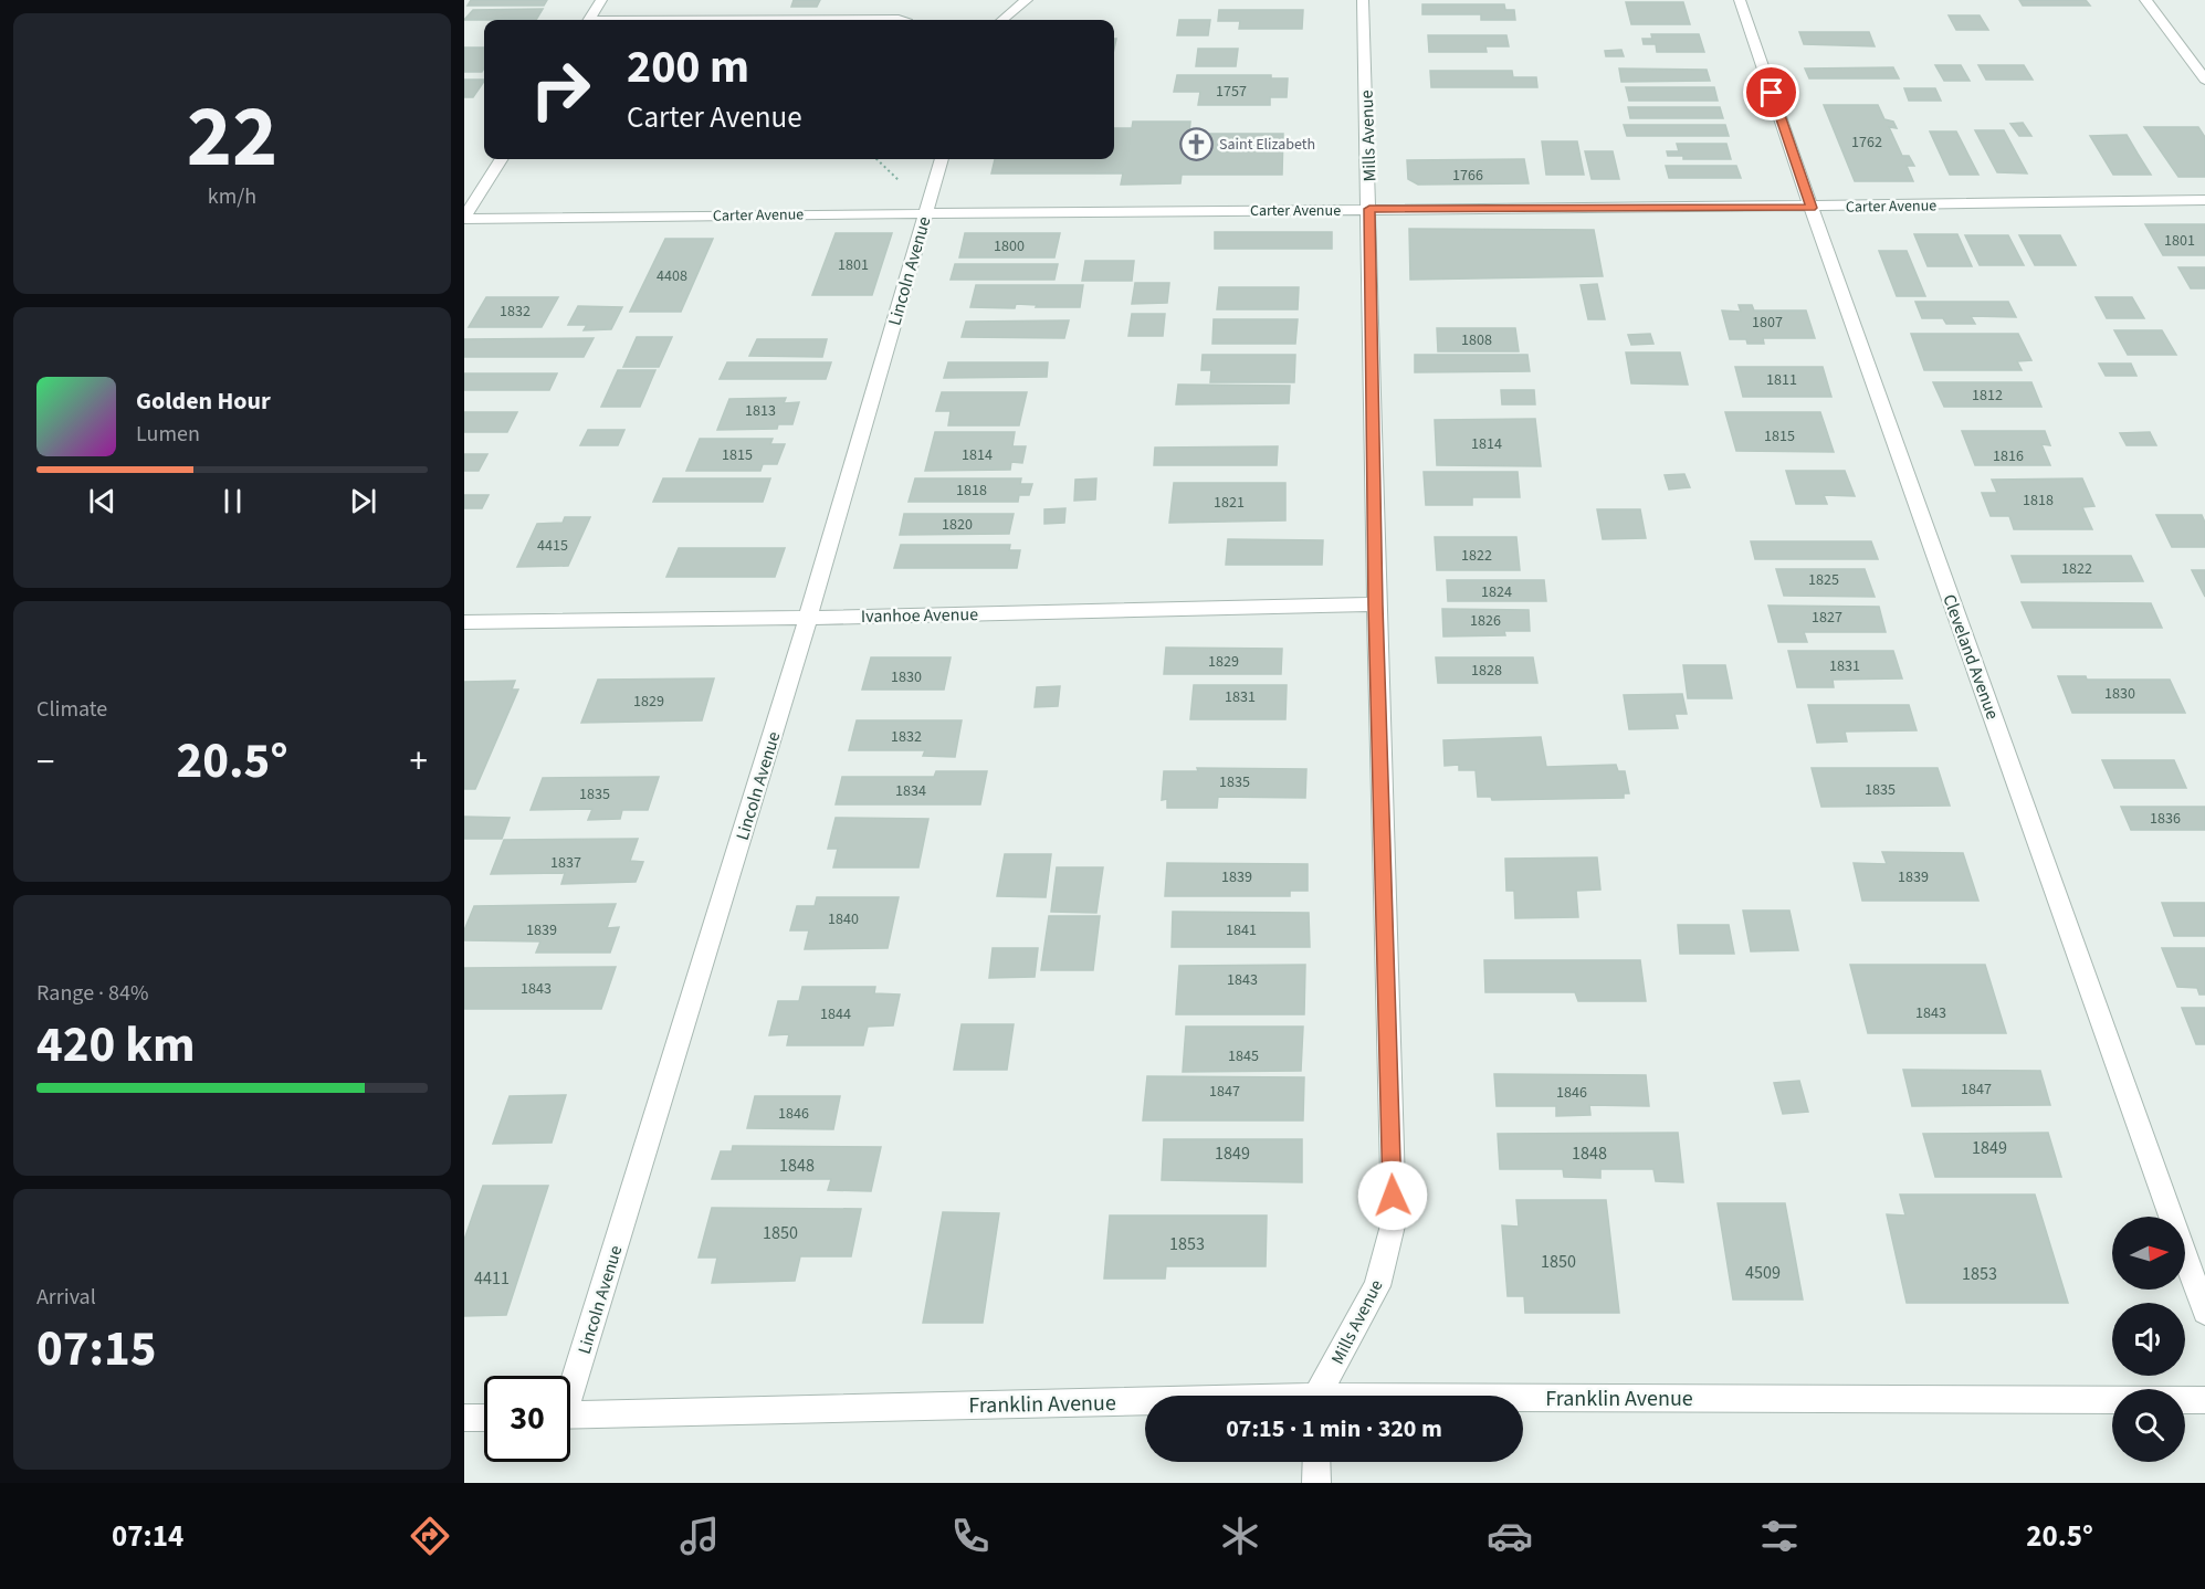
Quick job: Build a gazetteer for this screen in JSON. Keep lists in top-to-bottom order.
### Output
{
  "streets": {
    "street": [
      "Mills Avenue",
      "Carter Avenue",
      "Lincoln Avenue",
      "Ivanhoe Avenue",
      "Cleveland Avenue",
      "Franklin Avenue"
    ]
  },
  "crossings": [
    ["Mills Avenue", "Carter Avenue"],
    ["Mills Avenue", "Ivanhoe Avenue"],
    ["Carter Avenue", "Lincoln Avenue"],
    ["Carter Avenue", "Cleveland Avenue"],
    ["Lincoln Avenue", "Ivanhoe Avenue"]
  ],
  "places": {
    "church": ["Saint Elizabeth"]
  },
  "house_numbers": [
    "1757",
    "1762",
    "1766",
    "1801",
    "1800",
    "1801",
    "4408",
    "1832",
    "1807",
    "1808",
    "1811",
    "1812",
    "1813",
    "1815",
    "1814",
    "1815",
    "1814",
    "1816",
    "1818",
    "1818",
    "1821",
    "1820",
    "4415",
    "1822",
    "1822",
    "1825",
    "1824",
    "1827",
    "1826",
    "1829",
    "1831",
    "1828",
    "1830",
    "1830",
    "1831",
    "1829",
    "1832",
    "1835",
    "1835",
    "1834",
    "1835",
    "1836",
    "1837",
    "1839",
    "1839",
    "1840",
    "1839",
    "1841",
    "1843",
    "1843",
    "1843",
    "1844",
    "1845",
    "1847",
    "1847",
    "1846",
    "1846",
    "1849",
    "1849",
    "1848",
    "1848",
    "1850",
    "1853",
    "1850",
    "4509",
    "1853",
    "4411"
  ],
  "north": "right",
  "page": {
    "tile": [
      ["22", "km/h"],
      "Climate",
      ["Range · 84%", "420 km"],
      ["Arrival", "07:15"]
    ],
    "turn": ["200 m", "Carter Avenue"],
    "song": ["Golden Hour", "Lumen"],
    "heat": ["−", "20.5°", "+"],
    "limit": "30",
    "trip": "07:15 · 1 min · 320 m",
    "tabs": ["07:14", "20.5°"]
  }
}
